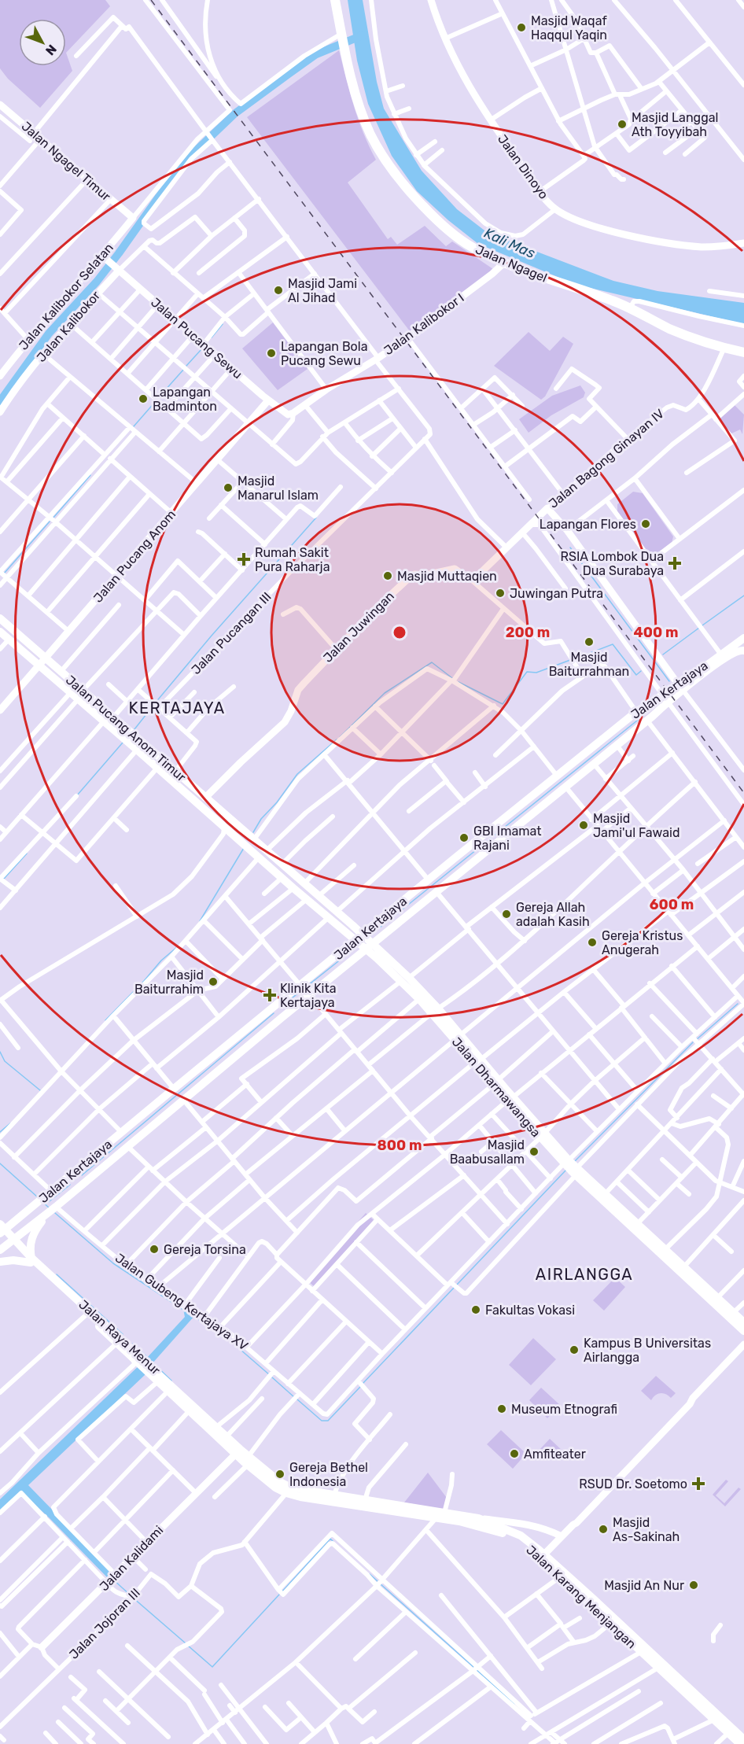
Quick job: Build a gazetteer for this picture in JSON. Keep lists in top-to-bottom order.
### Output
{
  "streets": {
    "highway": ["Jalan Ngagel"],
    "main road": [
      "Jalan Kertajaya",
      "Jalan Pucang Anom Timur",
      "Jalan Dharmawangsa",
      "Jalan Raya Menur",
      "Jalan Karang Menjangan"
    ],
    "street": [
      "Jalan Ngagel Timur",
      "Jalan Dinoyo",
      "Jalan Kalibokor Selatan",
      "Jalan Kalibokor I",
      "Jalan Kalibokor",
      "Jalan Pucang Sewu",
      "Jalan Bagong Ginayan IV",
      "Jalan Pucang Anom",
      "Jalan Juwingan",
      "Jalan Pucangan III",
      "Jalan Gubeng Kertajaya XV",
      "Jalan Kalidami",
      "Jalan Jojoran III"
    ]
  },
  "crossings": [
    ["Jalan Ngagel Timur", "Jalan Kalibokor Selatan"],
    ["Jalan Ngagel", "Jalan Kalibokor I"],
    ["Jalan Kalibokor Selatan", "Jalan Pucang Sewu"],
    ["Jalan Kalibokor I", "Jalan Pucang Sewu"],
    ["Jalan Kalibokor", "Jalan Pucang Sewu"],
    ["Jalan Pucang Sewu", "Jalan Pucang Anom"],
    ["Jalan Pucang Anom", "Jalan Pucang Anom Timur"],
    ["Jalan Juwingan", "Jalan Pucang Anom Timur"],
    ["Jalan Kertajaya", "Jalan Dharmawangsa"],
    ["Jalan Kertajaya", "Jalan Gubeng Kertajaya XV"],
    ["Jalan Kertajaya", "Jalan Raya Menur"],
    ["Jalan Pucang Anom Timur", "Jalan Dharmawangsa"],
    ["Jalan Raya Menur", "Jalan Kalidami"],
    ["Jalan Raya Menur", "Jalan Karang Menjangan"],
    ["Jalan Kalidami", "Jalan Karang Menjangan"]
  ],
  "districts": ["KERTAJAYA", "AIRLANGGA"],
  "water": ["Kali Mas"],
  "places": {
    "other": [
      "Masjid Waqaf Haqqul Yaqin",
      "Masjid Langgal Ath Toyyibah",
      "Masjid Jami Al Jihad",
      "Lapangan Bola Pucang Sewu",
      "Lapangan Badminton",
      "Masjid Manarul Islam",
      "Lapangan Flores",
      "Masjid Muttaqien",
      "Juwingan Putra",
      "Masjid Baiturrahman",
      "Masjid Jami'ul Fawaid",
      "GBI Imamat Rajani",
      "Gereja Allah adalah Kasih",
      "Gereja Kristus Anugerah",
      "Masjid Baiturrahim",
      "Masjid Baabusallam",
      "Gereja Torsina",
      "Fakultas Vokasi",
      "Kampus B Universitas Airlangga",
      "Museum Etnografi",
      "Amfiteater",
      "Gereja Bethel Indonesia",
      "Masjid As-Sakinah",
      "Masjid An Nur"
    ],
    "health": [
      "Rumah Sakit Pura Raharja",
      "RSIA Lombok Dua Dua Surabaya",
      "Klinik Kita Kertajaya",
      "RSUD Dr. Soetomo"
    ]
  },
  "north": "bottom right",
  "rings": [
    "200 m",
    "400 m",
    "600 m",
    "800 m"
  ]
}
